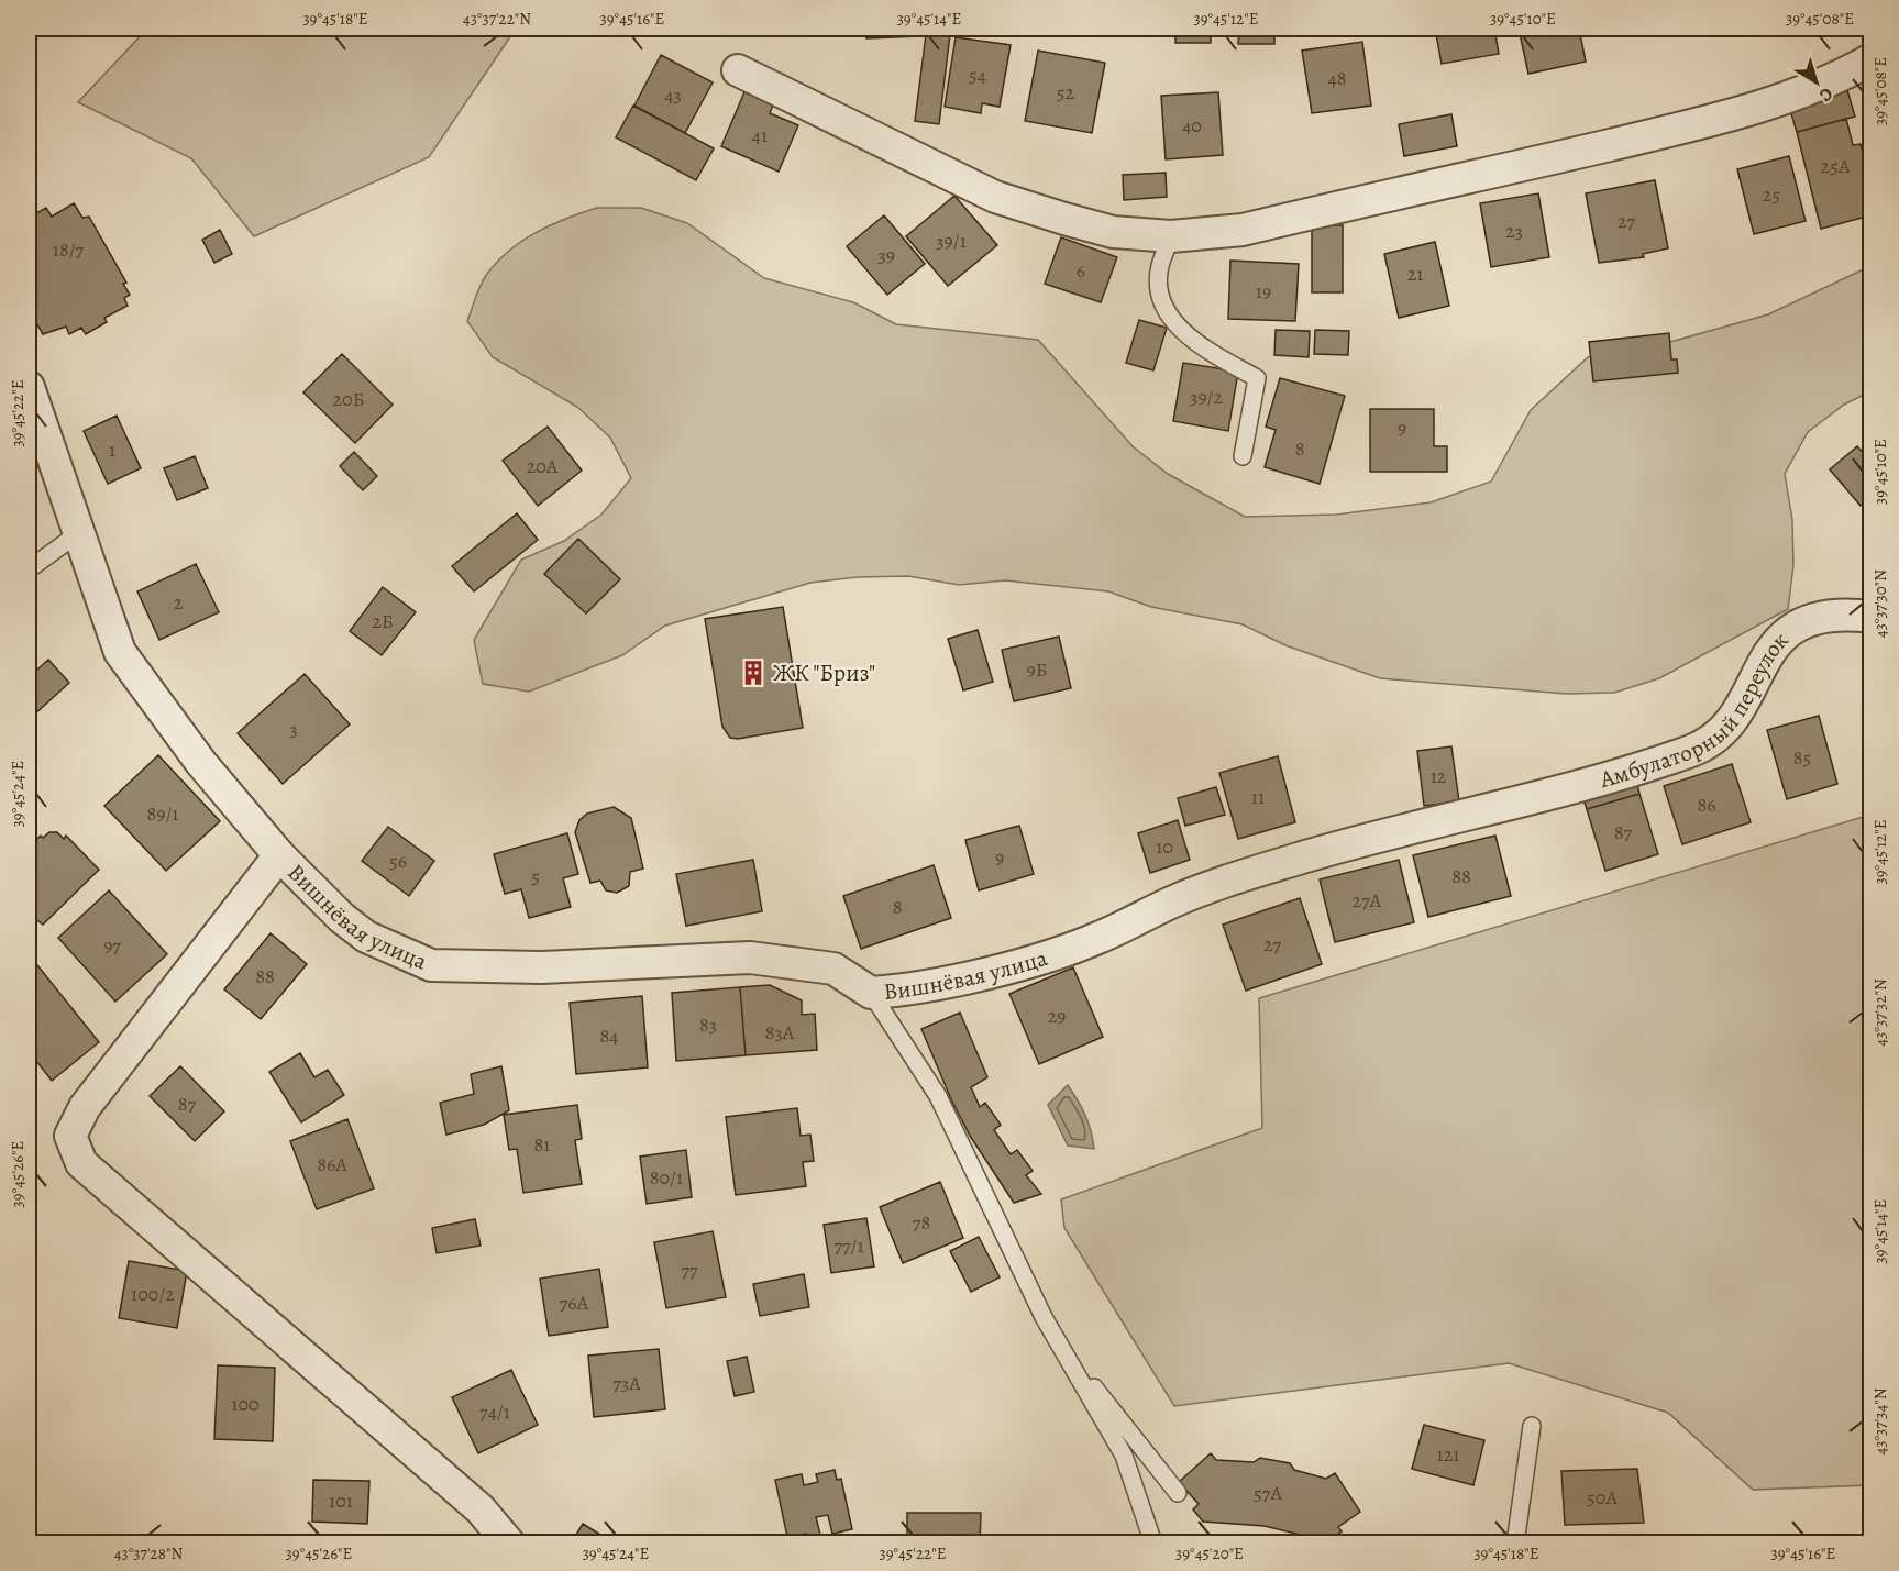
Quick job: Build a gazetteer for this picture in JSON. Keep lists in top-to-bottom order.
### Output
{
  "streets": {
    "street": ["Амбулаторный переулок", "Вишнёвая улица"]
  },
  "crossings": [
    ["Амбулаторный переулок", "Вишнёвая улица"]
  ],
  "places": {
    "building": ["ЖК \"Бриз\""]
  },
  "house_numbers": [
    "54",
    "48",
    "52",
    "43",
    "40",
    "41",
    "25А",
    "25",
    "27",
    "23",
    "39/1",
    "18/7",
    "39",
    "6",
    "21",
    "19",
    "39/2",
    "20Б",
    "9",
    "8",
    "1",
    "20А",
    "2",
    "2Б",
    "9Б",
    "3",
    "85",
    "12",
    "11",
    "86",
    "89/1",
    "87",
    "10",
    "9",
    "56",
    "5",
    "88",
    "27А",
    "8",
    "27",
    "97",
    "88",
    "29",
    "83",
    "83А",
    "84",
    "87",
    "81",
    "86А",
    "80/1",
    "78",
    "77/1",
    "77",
    "100/2",
    "76А",
    "73А",
    "100",
    "74/1",
    "121",
    "57А",
    "50А",
    "101"
  ],
  "north": "bottom right",
  "coordinates": [
    "39°45'18\"E",
    "43°37'22\"N",
    "39°45'16\"E",
    "39°45'14\"E",
    "39°45'12\"E",
    "39°45'10\"E",
    "39°45'08\"E",
    "39°45'22\"E",
    "43°37'30\"N",
    "39°45'24\"E",
    "43°37'32\"N",
    "39°45'26\"E",
    "43°37'34\"N",
    "43°37'28\"N",
    "39°45'20\"E"
  ]
}
